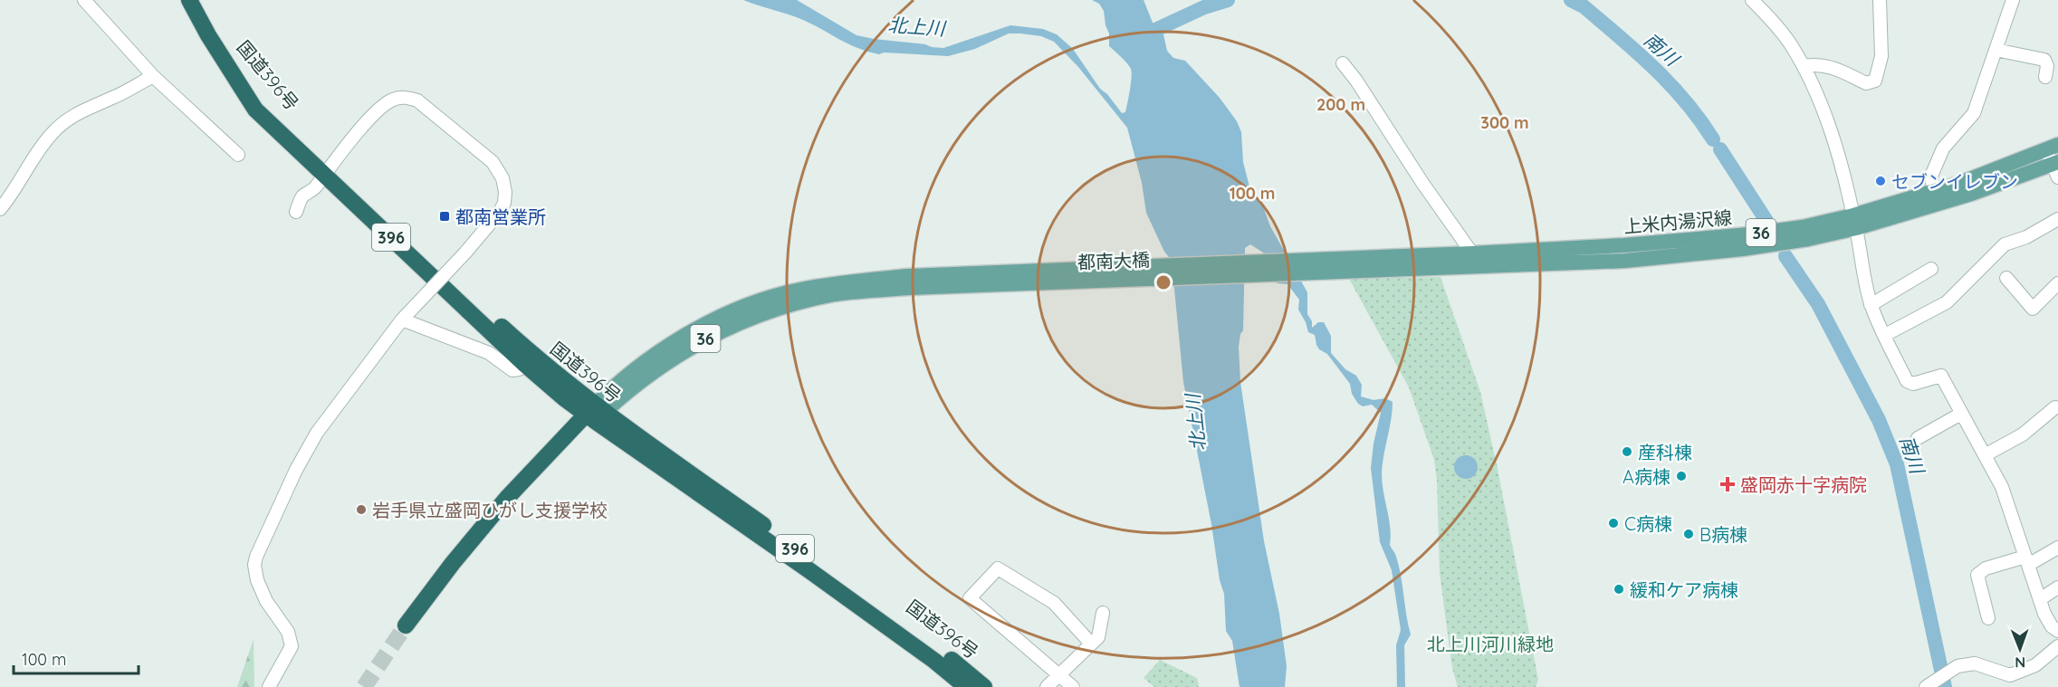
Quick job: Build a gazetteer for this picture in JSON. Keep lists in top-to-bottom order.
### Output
{
  "streets": {
    "highway": ["国道396号", "396"],
    "main road": ["上米内湯沢線", "36", "都南大橋"]
  },
  "crossings": [
    ["国道396号", "都南大橋"],
    ["上米内湯沢線", "都南大橋"]
  ],
  "water": ["北上川", "南川"],
  "parks": ["北上川河川緑地"],
  "places": {
    "other": [
      "セブンイレブン",
      "産科棟",
      "A病棟",
      "岩手県立盛岡ひがし支援学校",
      "C病棟",
      "B病棟",
      "緩和ケア病棟"
    ],
    "transit": ["都南営業所"],
    "health": ["盛岡赤十字病院"]
  },
  "scale_bar": "100 m",
  "north": "bottom",
  "rings": ["200 m", "300 m", "100 m"]
}
